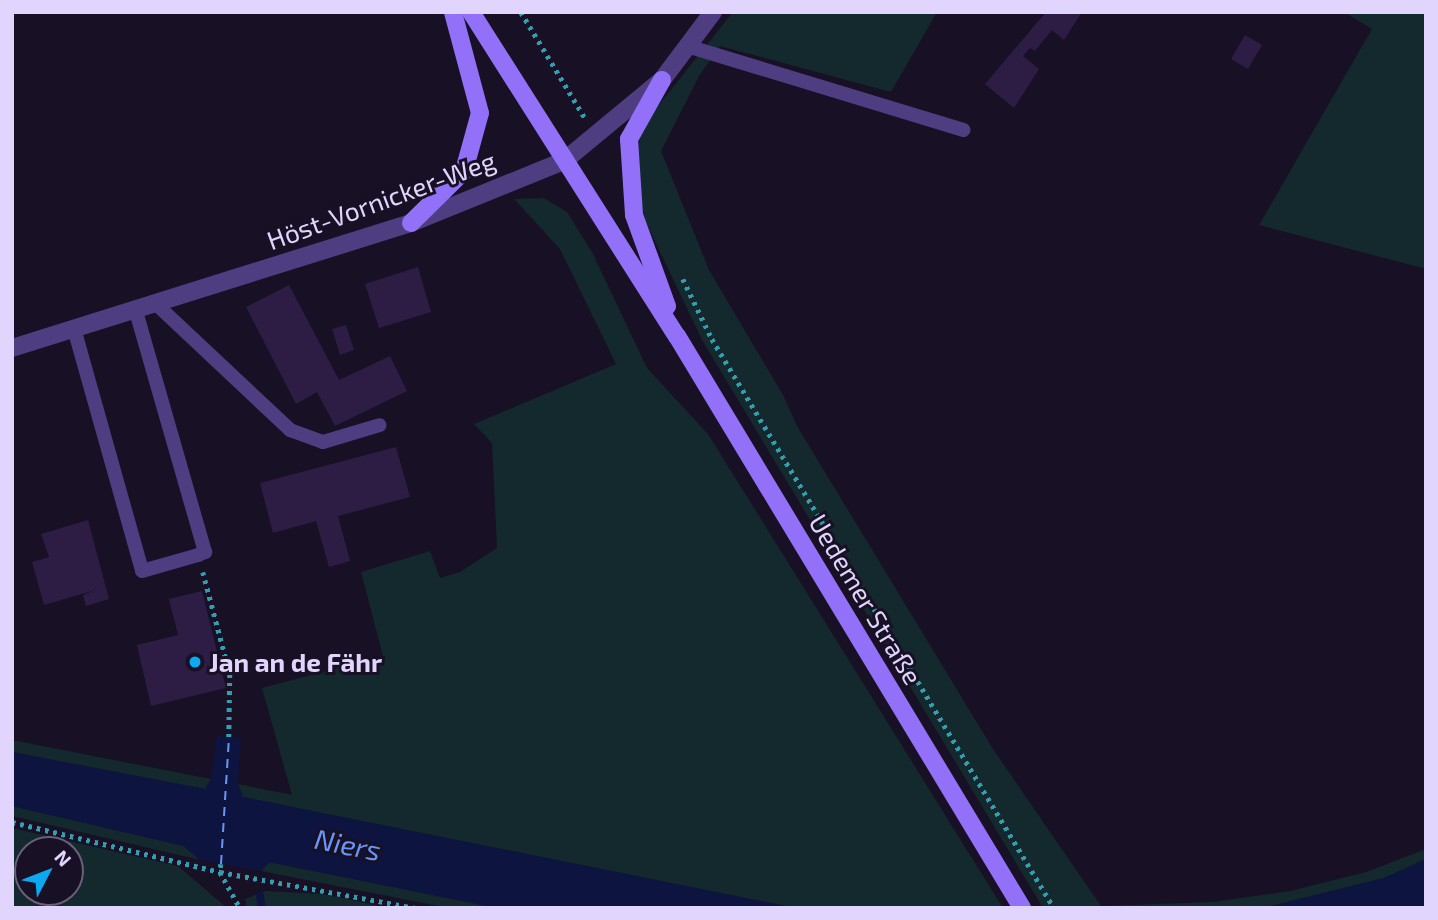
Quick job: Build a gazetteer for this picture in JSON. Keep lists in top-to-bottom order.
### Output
{
  "streets": {
    "main road": ["Uedemer Straße"],
    "street": ["Höst-Vornicker-Weg"]
  },
  "water": ["Niers"],
  "places": ["Jan an de Fähr"],
  "north": "top right"
}
